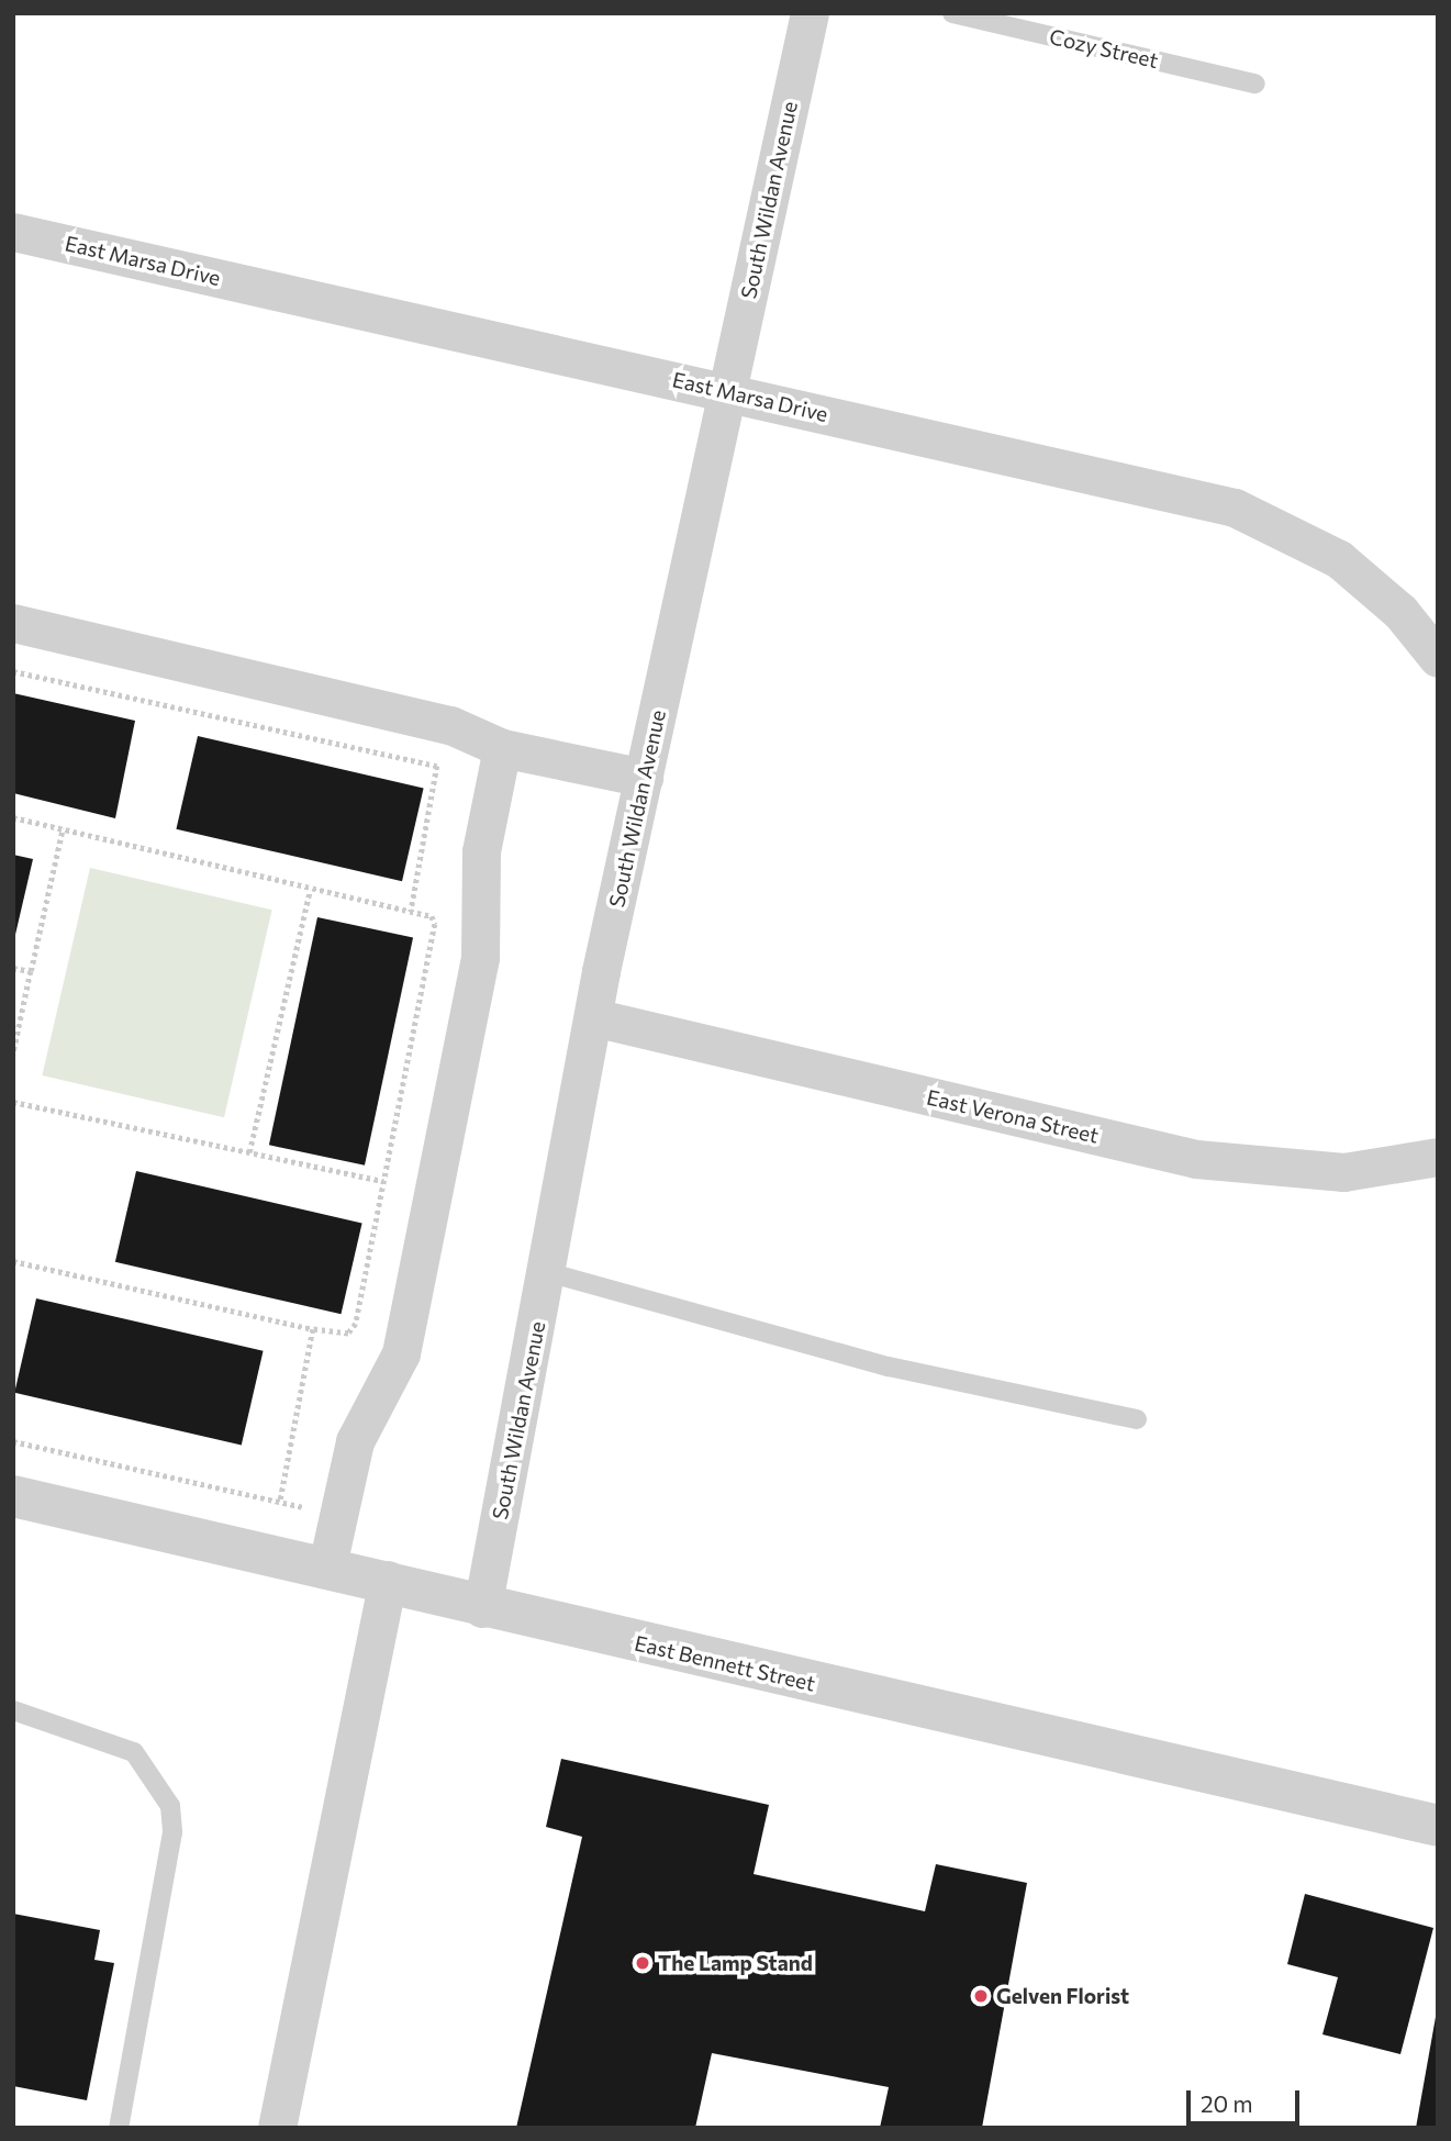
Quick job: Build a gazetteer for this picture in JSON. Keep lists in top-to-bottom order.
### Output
{
  "streets": {
    "street": [
      "South Wildan Avenue",
      "East Marsa Drive",
      "East Verona Street",
      "East Bennett Street"
    ],
    "lane": ["Cozy Street"]
  },
  "crossings": [
    ["South Wildan Avenue", "East Marsa Drive"],
    ["South Wildan Avenue", "East Verona Street"],
    ["South Wildan Avenue", "East Bennett Street"]
  ],
  "places": ["The Lamp Stand", "Gelven Florist"],
  "scale_bar": "20 m"
}
